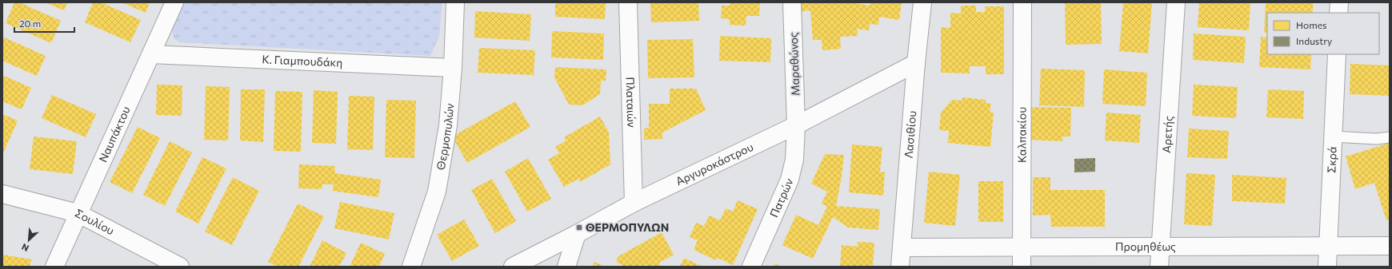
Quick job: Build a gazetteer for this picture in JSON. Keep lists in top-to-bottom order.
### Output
{
  "streets": {
    "street": [
      "Κ. Γιαμπουδάκη",
      "Μαραθώνος",
      "Πλαταιών",
      "Ναυπάκτου",
      "Λασιθίου",
      "Καλπακίου",
      "Αρετής",
      "Θερμοπυλών",
      "Σκρά",
      "Αργυροκάστρου",
      "Πατρών",
      "Σουλίου",
      "Προμηθέως"
    ]
  },
  "crossings": [
    ["Κ. Γιαμπουδάκη", "Ναυπάκτου"],
    ["Κ. Γιαμπουδάκη", "Θερμοπυλών"],
    ["Μαραθώνος", "Αργυροκάστρου"],
    ["Μαραθώνος", "Πατρών"],
    ["Πλαταιών", "Αργυροκάστρου"],
    ["Ναυπάκτου", "Σουλίου"],
    ["Λασιθίου", "Αργυροκάστρου"],
    ["Λασιθίου", "Προμηθέως"],
    ["Καλπακίου", "Προμηθέως"],
    ["Αρετής", "Προμηθέως"],
    ["Σκρά", "Προμηθέως"],
    ["Αργυροκάστρου", "Πατρών"]
  ],
  "places": {
    "transit": ["ΘΕΡΜΟΠΥΛΩΝ"]
  },
  "legend": ["Homes", "Industry"],
  "scale_bar": "20 m",
  "north": "bottom left"
}
